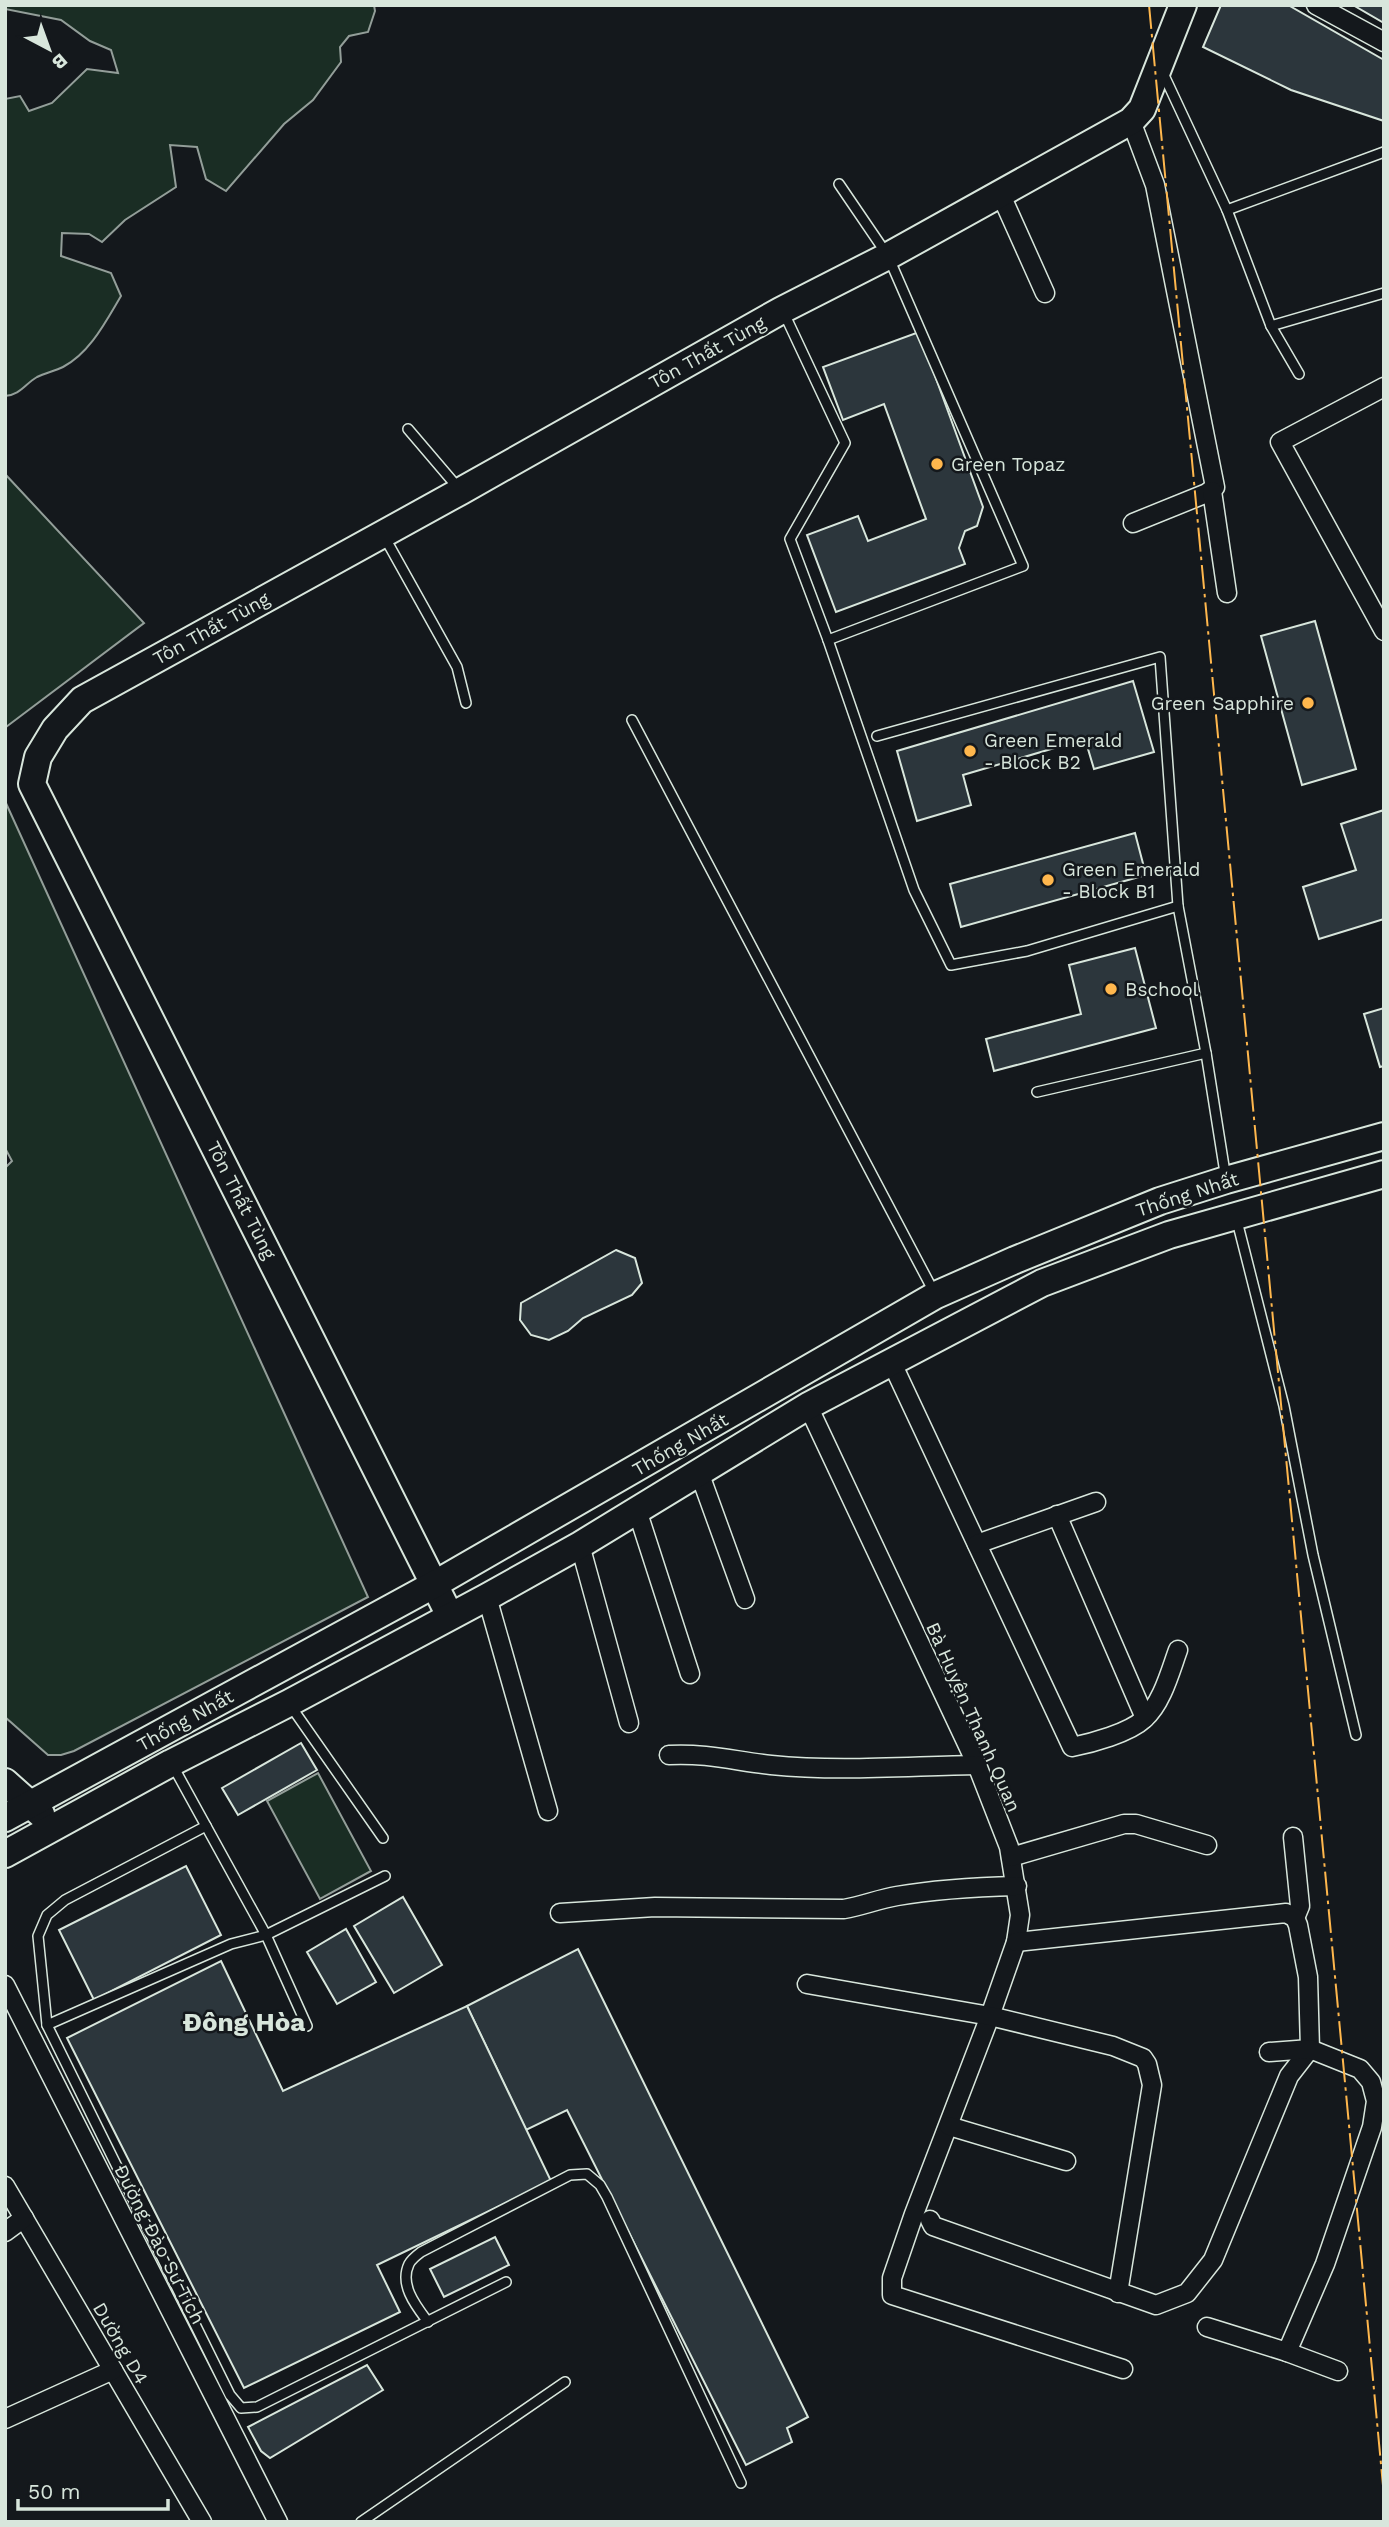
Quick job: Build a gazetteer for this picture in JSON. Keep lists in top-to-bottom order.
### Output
{
  "streets": {
    "main road": ["Tôn Thất Tùng", "Thống Nhất"],
    "street": ["Bà Huyện Thanh Quan", "Đường Đào Sư Tích", "Dường D4"]
  },
  "crossings": [
    ["Tôn Thất Tùng", "Thống Nhất"],
    ["Thống Nhất", "Bà Huyện Thanh Quan"]
  ],
  "districts": ["Đông Hòa"],
  "places": [
    "Green Topaz",
    "Green Sapphire",
    "Green Emerald - Block B2",
    "Green Emerald - Block B1",
    "Bschool"
  ],
  "scale_bar": "50 m",
  "north": "bottom right"
}
